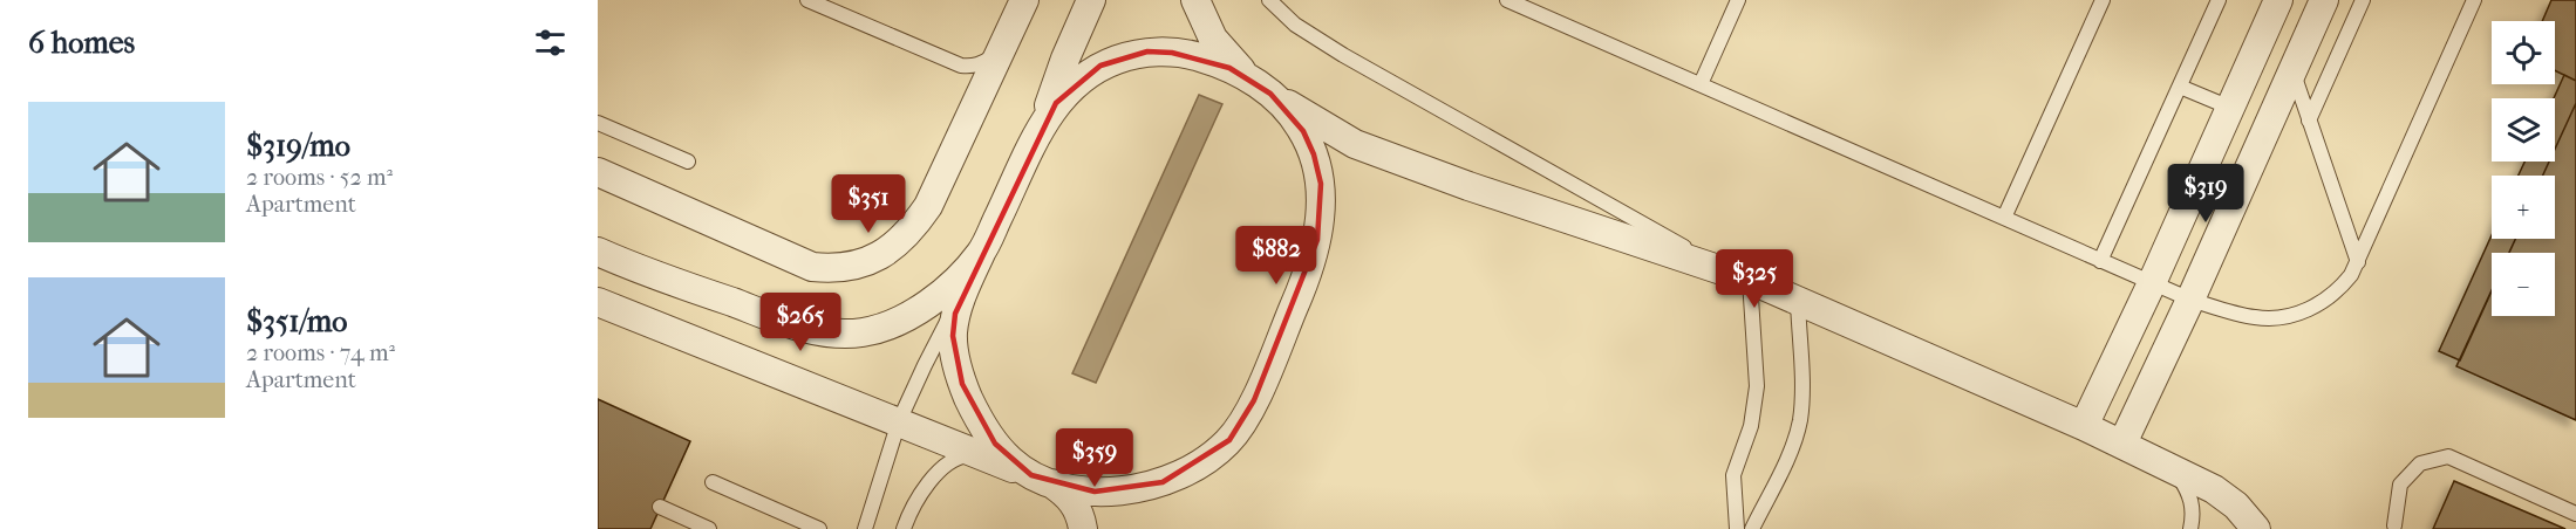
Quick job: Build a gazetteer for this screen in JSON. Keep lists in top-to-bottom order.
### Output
{
  "page": {
    "heading": "6 homes",
    "map_buttons": ["+", "−"],
    "list": [
      {
        "name": "$319/mo",
        "note": "2 rooms · 52 m² · Apartment"
      },
      {
        "name": "$351/mo",
        "note": "2 rooms · 74 m² · Apartment"
      }
    ],
    "price": [
      "$319",
      "$351",
      "$882",
      "$325",
      "$265",
      "$359"
    ]
  }
}
